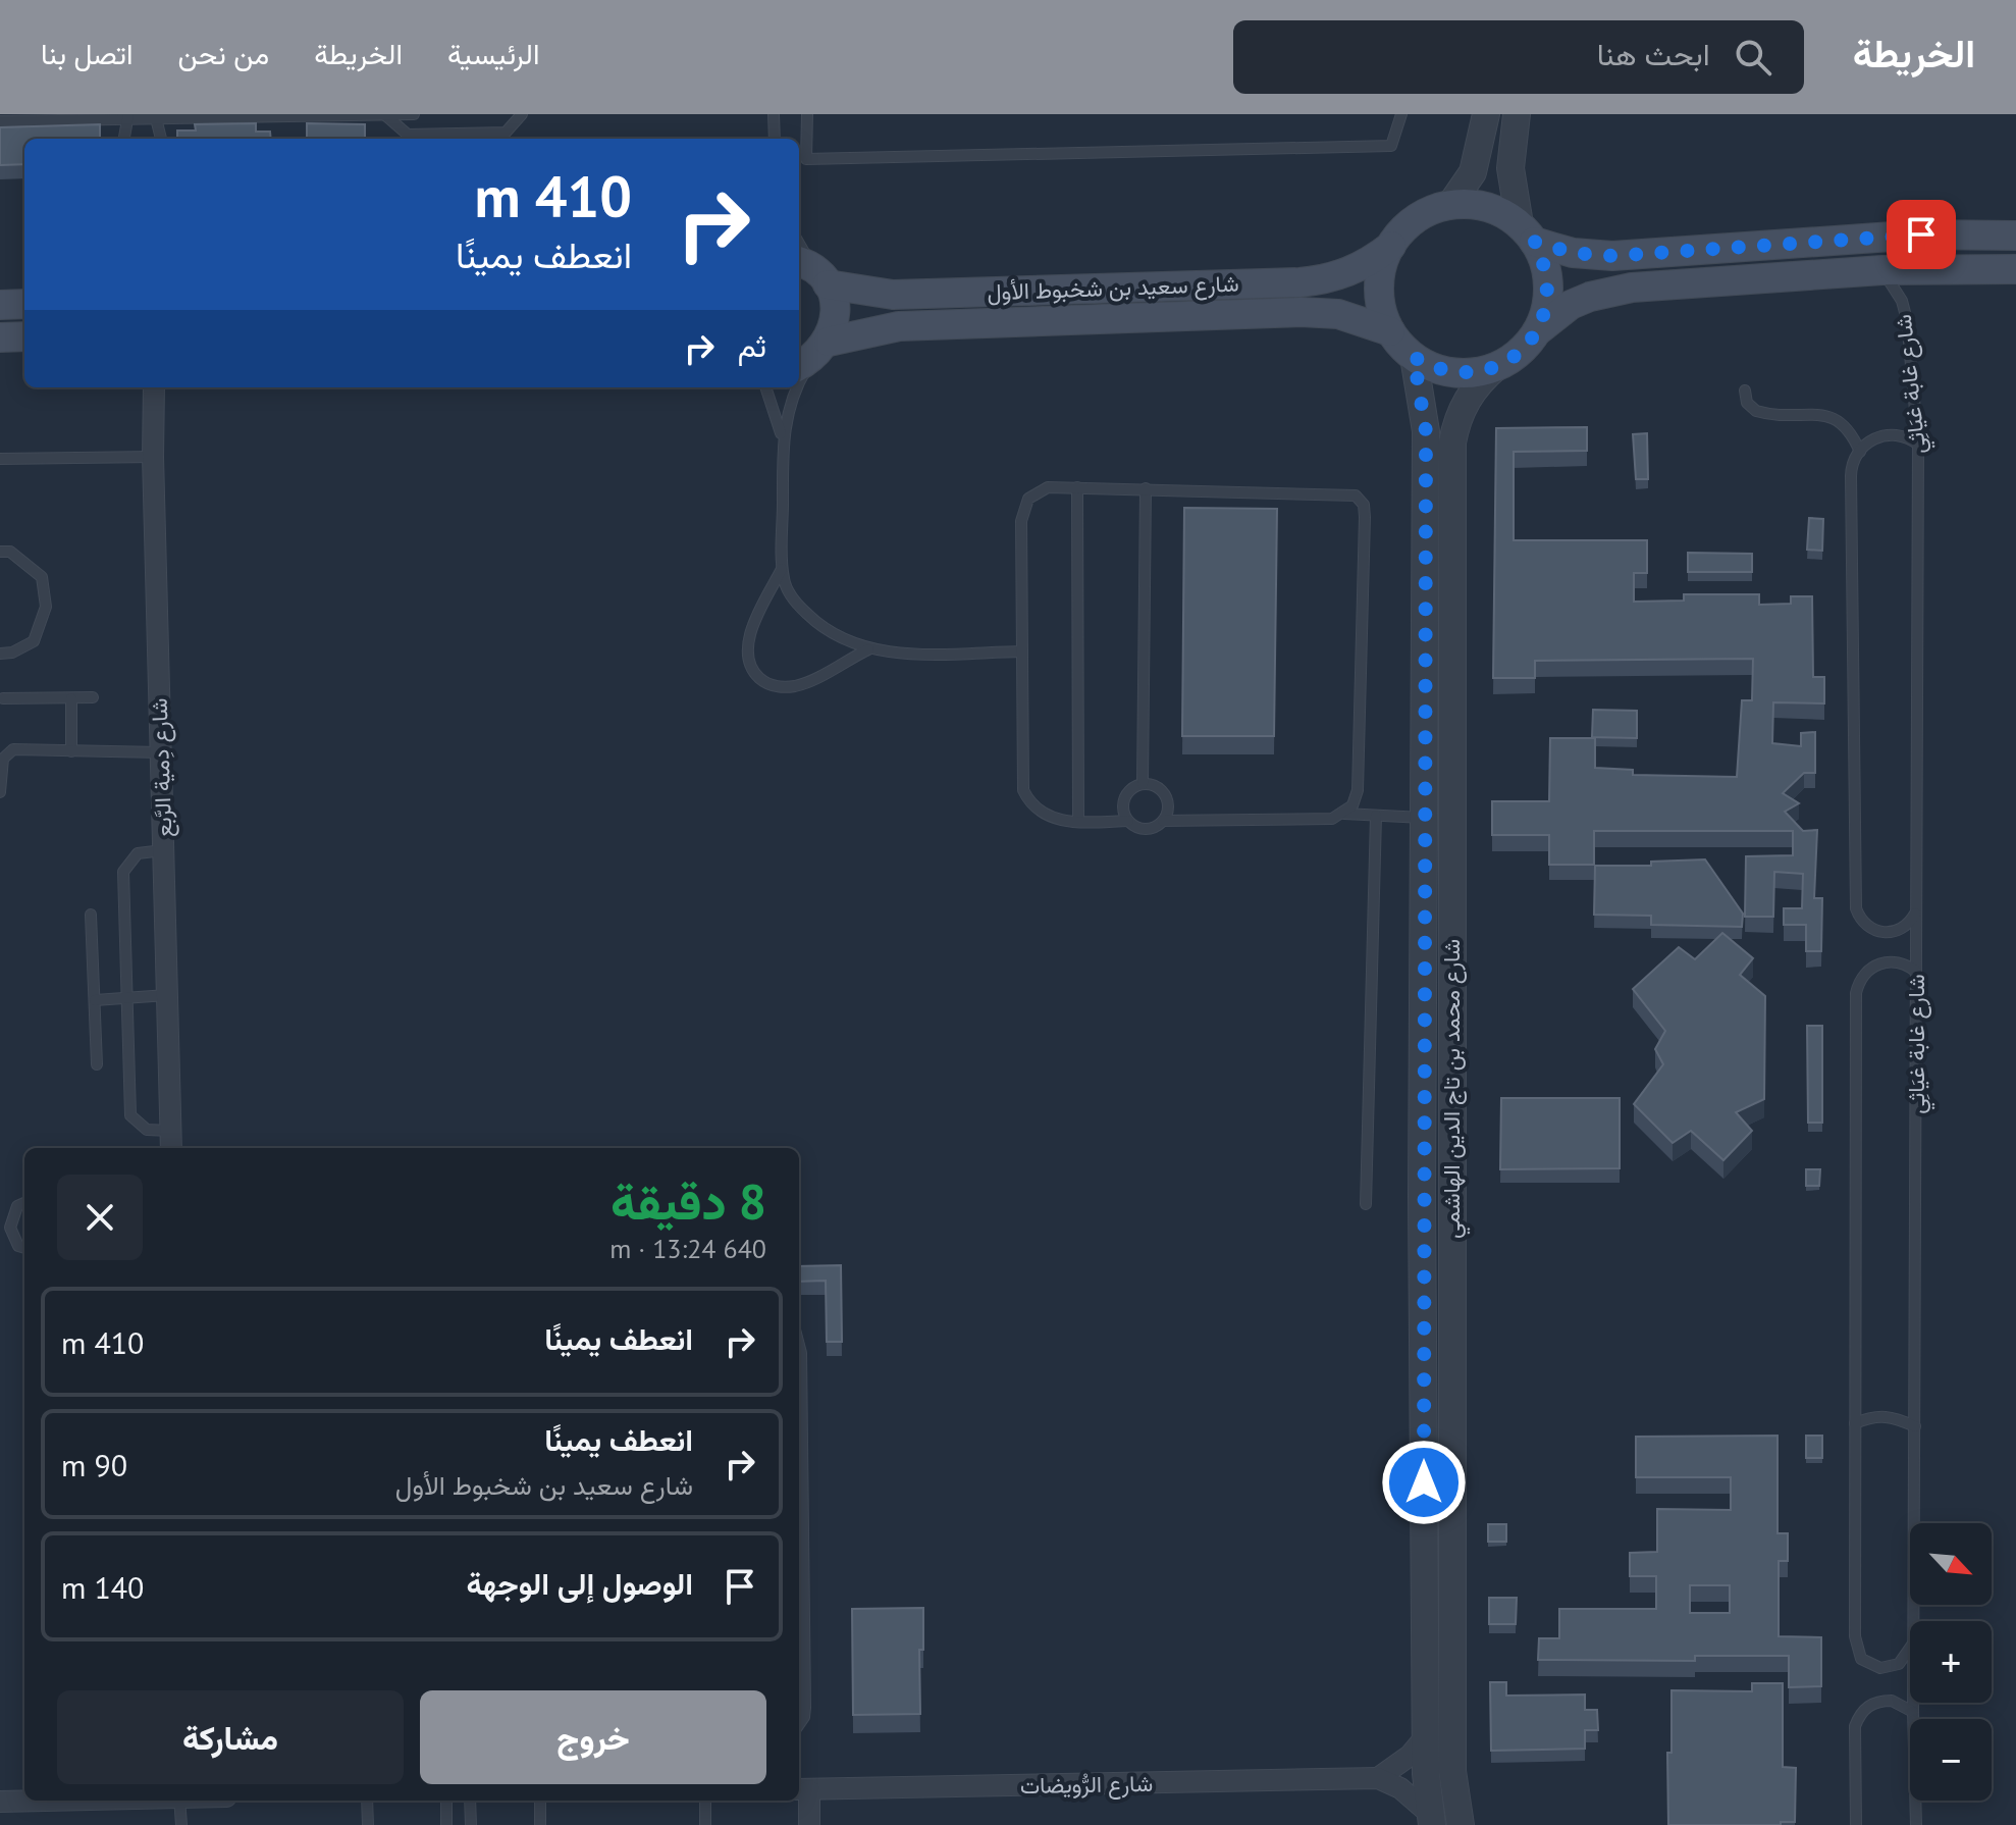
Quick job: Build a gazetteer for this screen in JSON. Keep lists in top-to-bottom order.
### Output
{
  "streets": {
    "main road": ["شارع سعيد بن شخبوط الأول"],
    "street": ["شارع دِمية الرَّبع", "شارع محمد بن تاج الدين الهاشمي", "شارع الرُّويضات"],
    "lane": ["شارع غابة غيَاثِي"]
  },
  "crossings": [
    ["شارع سعيد بن شخبوط الأول", "شارع محمد بن تاج الدين الهاشمي"],
    ["شارع محمد بن تاج الدين الهاشمي", "شارع الرُّويضات"]
  ],
  "north": "bottom right",
  "page": {
    "header": "الخريطة",
    "search": "ابحث هنا",
    "nav": [
      "الرئيسية",
      "الخريطة",
      "من نحن",
      "اتصل بنا"
    ],
    "turn": ["410 m", "انعطف يمينًا"],
    "then": "ثم",
    "heading": ["8 دقيقة", "640 m · 13:24"],
    "list": [
      {
        "name": "انعطف يمينًا",
        "value": "410 m"
      },
      {
        "name": "انعطف يمينًا",
        "note": "شارع سعيد بن شخبوط الأول",
        "value": "90 m"
      },
      {
        "name": "الوصول إلى الوجهة",
        "value": "140 m"
      }
    ],
    "map_buttons": ["+", "−"],
    "buttons": ["خروج", "مشاركة"]
  }
}
